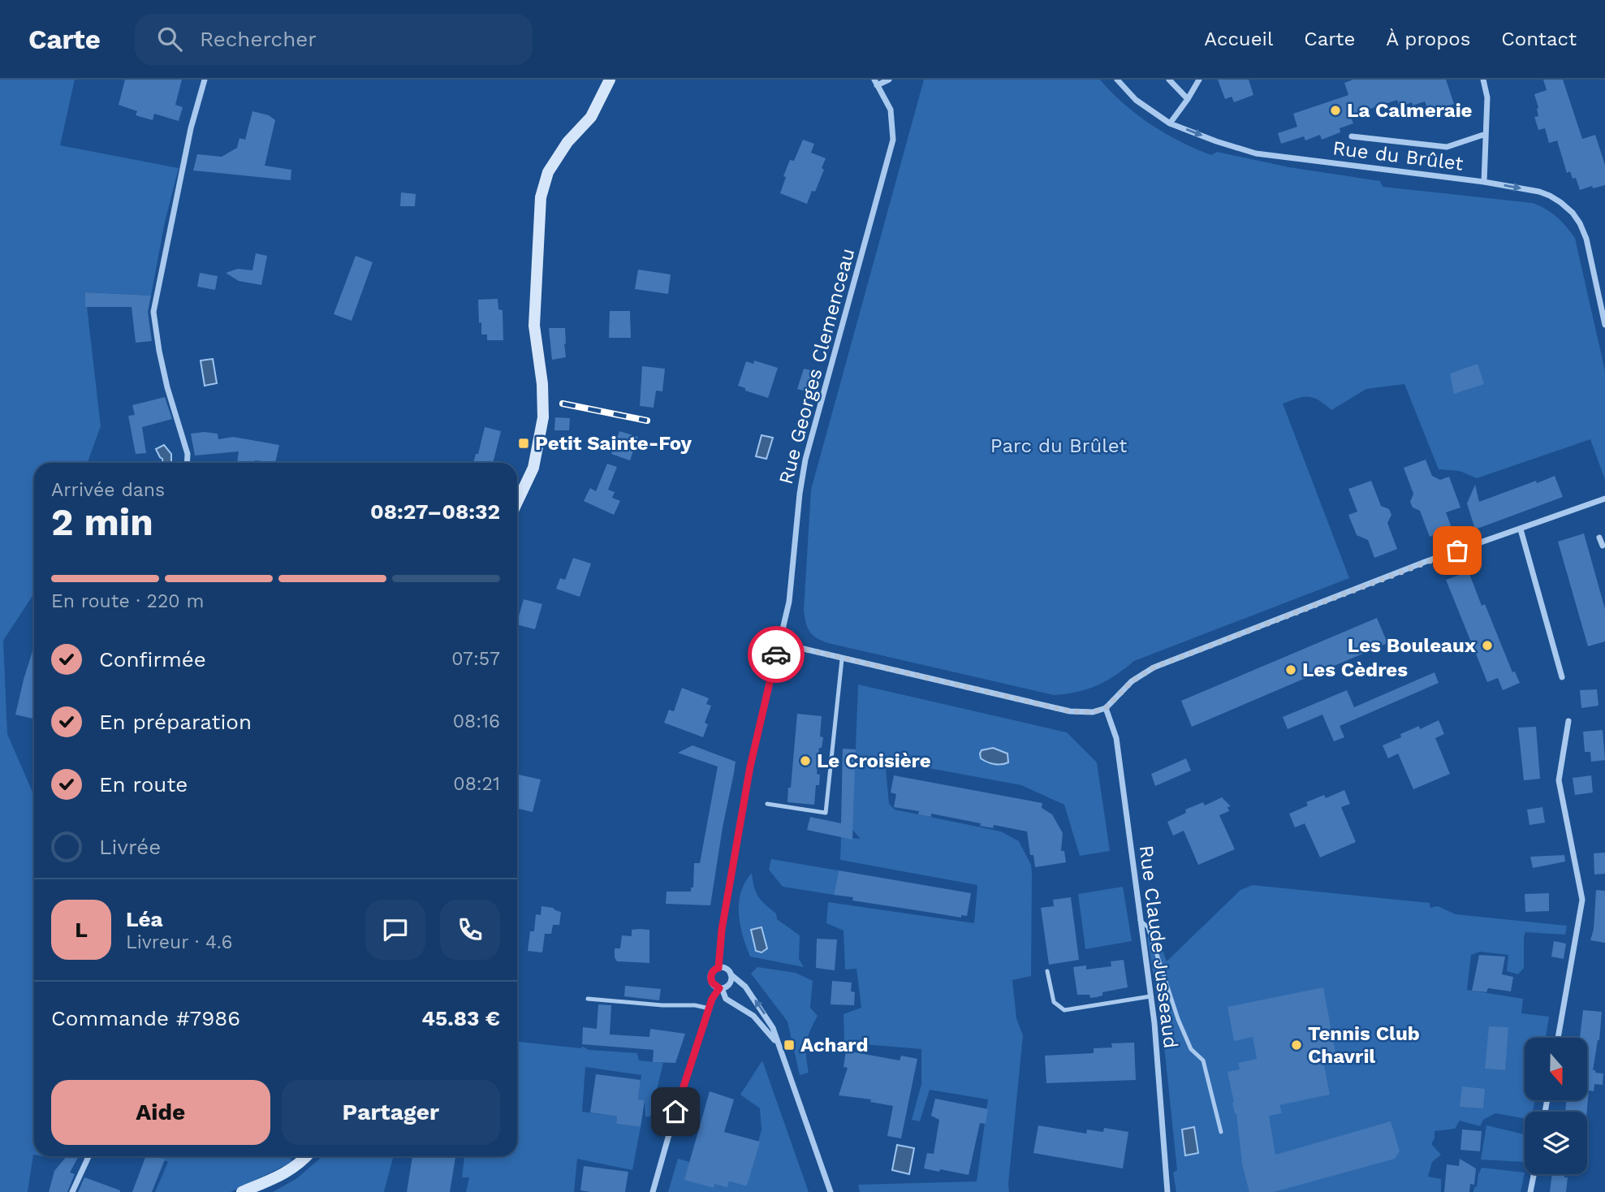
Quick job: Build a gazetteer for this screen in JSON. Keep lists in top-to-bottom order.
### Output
{
  "streets": {
    "street": ["Rue du Brûlet", "Rue Georges Clemenceau", "Rue Claude Jusseaud"]
  },
  "one_way": ["Rue du Brûlet"],
  "parks": ["Parc du Brûlet"],
  "places": {
    "other": [
      "La Calmeraie",
      "Les Bouleaux",
      "Les Cèdres",
      "Le Croisière",
      "Tennis Club Chavril"
    ],
    "transit": ["Petit Sainte-Foy", "Achard"]
  },
  "north": "bottom",
  "page": {
    "header": "Carte",
    "search": "Rechercher",
    "nav": [
      "Accueil",
      "Carte",
      "À propos",
      "Contact"
    ],
    "heading": ["2 min", "Arrivée dans", "08:27–08:32"],
    "panel": [
      "Léa",
      "Livreur · 4.6",
      "Commande #7986",
      "45.83 €"
    ],
    "bar": "En route · 220 m",
    "list": [
      ["Confirmée", "07:57"],
      ["En préparation", "08:16"],
      ["En route", "08:21"],
      "Livrée"
    ],
    "round": "L",
    "buttons": ["Aide", "Partager"]
  }
}
